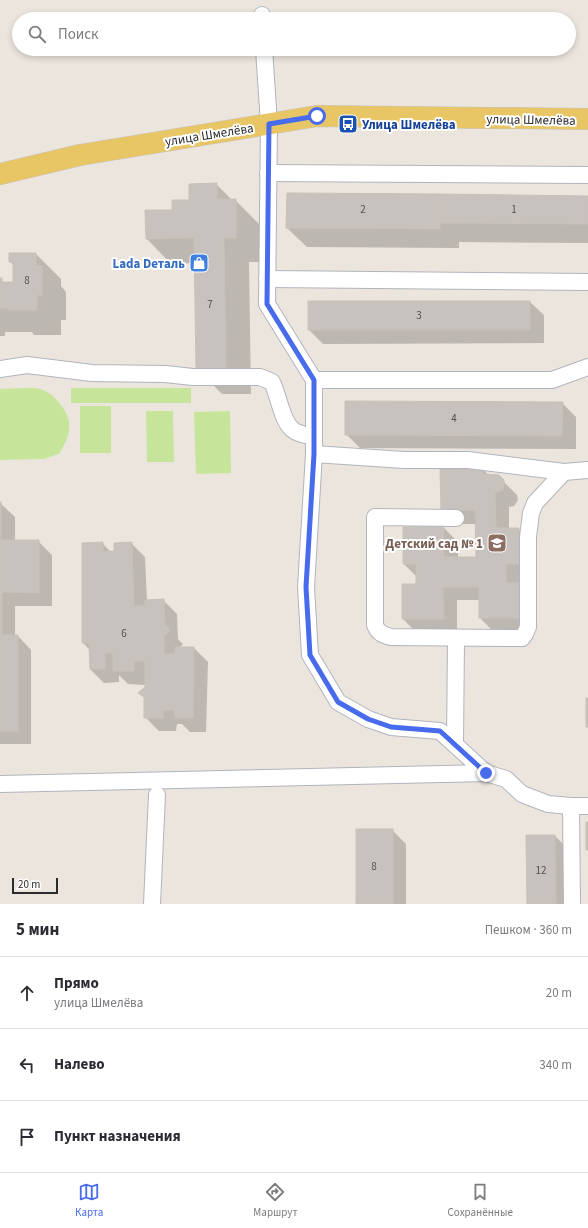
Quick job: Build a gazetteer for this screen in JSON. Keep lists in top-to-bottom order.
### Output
{
  "streets": {
    "main road": ["улица Шмелёва"]
  },
  "places": {
    "bus stop": ["Улица Шмелёва"],
    "shop": ["Lada Dеталь"],
    "school or university": ["Детский сад № 1"]
  },
  "house_numbers": [
    "2",
    "1",
    "8",
    "7",
    "3",
    "4",
    "6",
    "8",
    "12"
  ],
  "scale_bar": "20 m",
  "page": {
    "search": "Поиск",
    "scale": "20 m",
    "heading": ["5 мин", "Пешком · 360 m"],
    "list": [
      ["Прямо", "улица Шмелёва", "20 m"],
      ["Налево", "340 m"],
      "Пункт назначения"
    ],
    "nav": ["Карта", "Маршрут", "Сохранённые"]
  }
}
